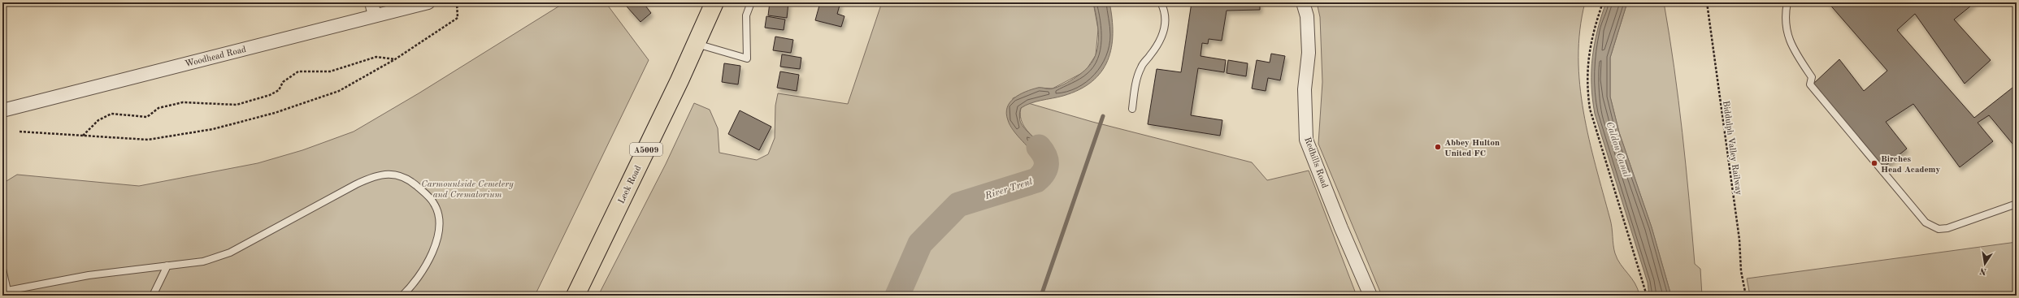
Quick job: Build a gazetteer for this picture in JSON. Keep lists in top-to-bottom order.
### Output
{
  "streets": {
    "main road": ["A5009", "Leek Road"],
    "street": ["Woodhead Road", "Redhills Road"],
    "path": ["Biddulph Valley Railway"]
  },
  "water": ["Caldon Canal", "River Trent"],
  "parks": ["Carmountside Cemetery and Crematorium"],
  "places": ["Abbey Hulton United FC", "Birches Head Academy"],
  "north": "bottom"
}
